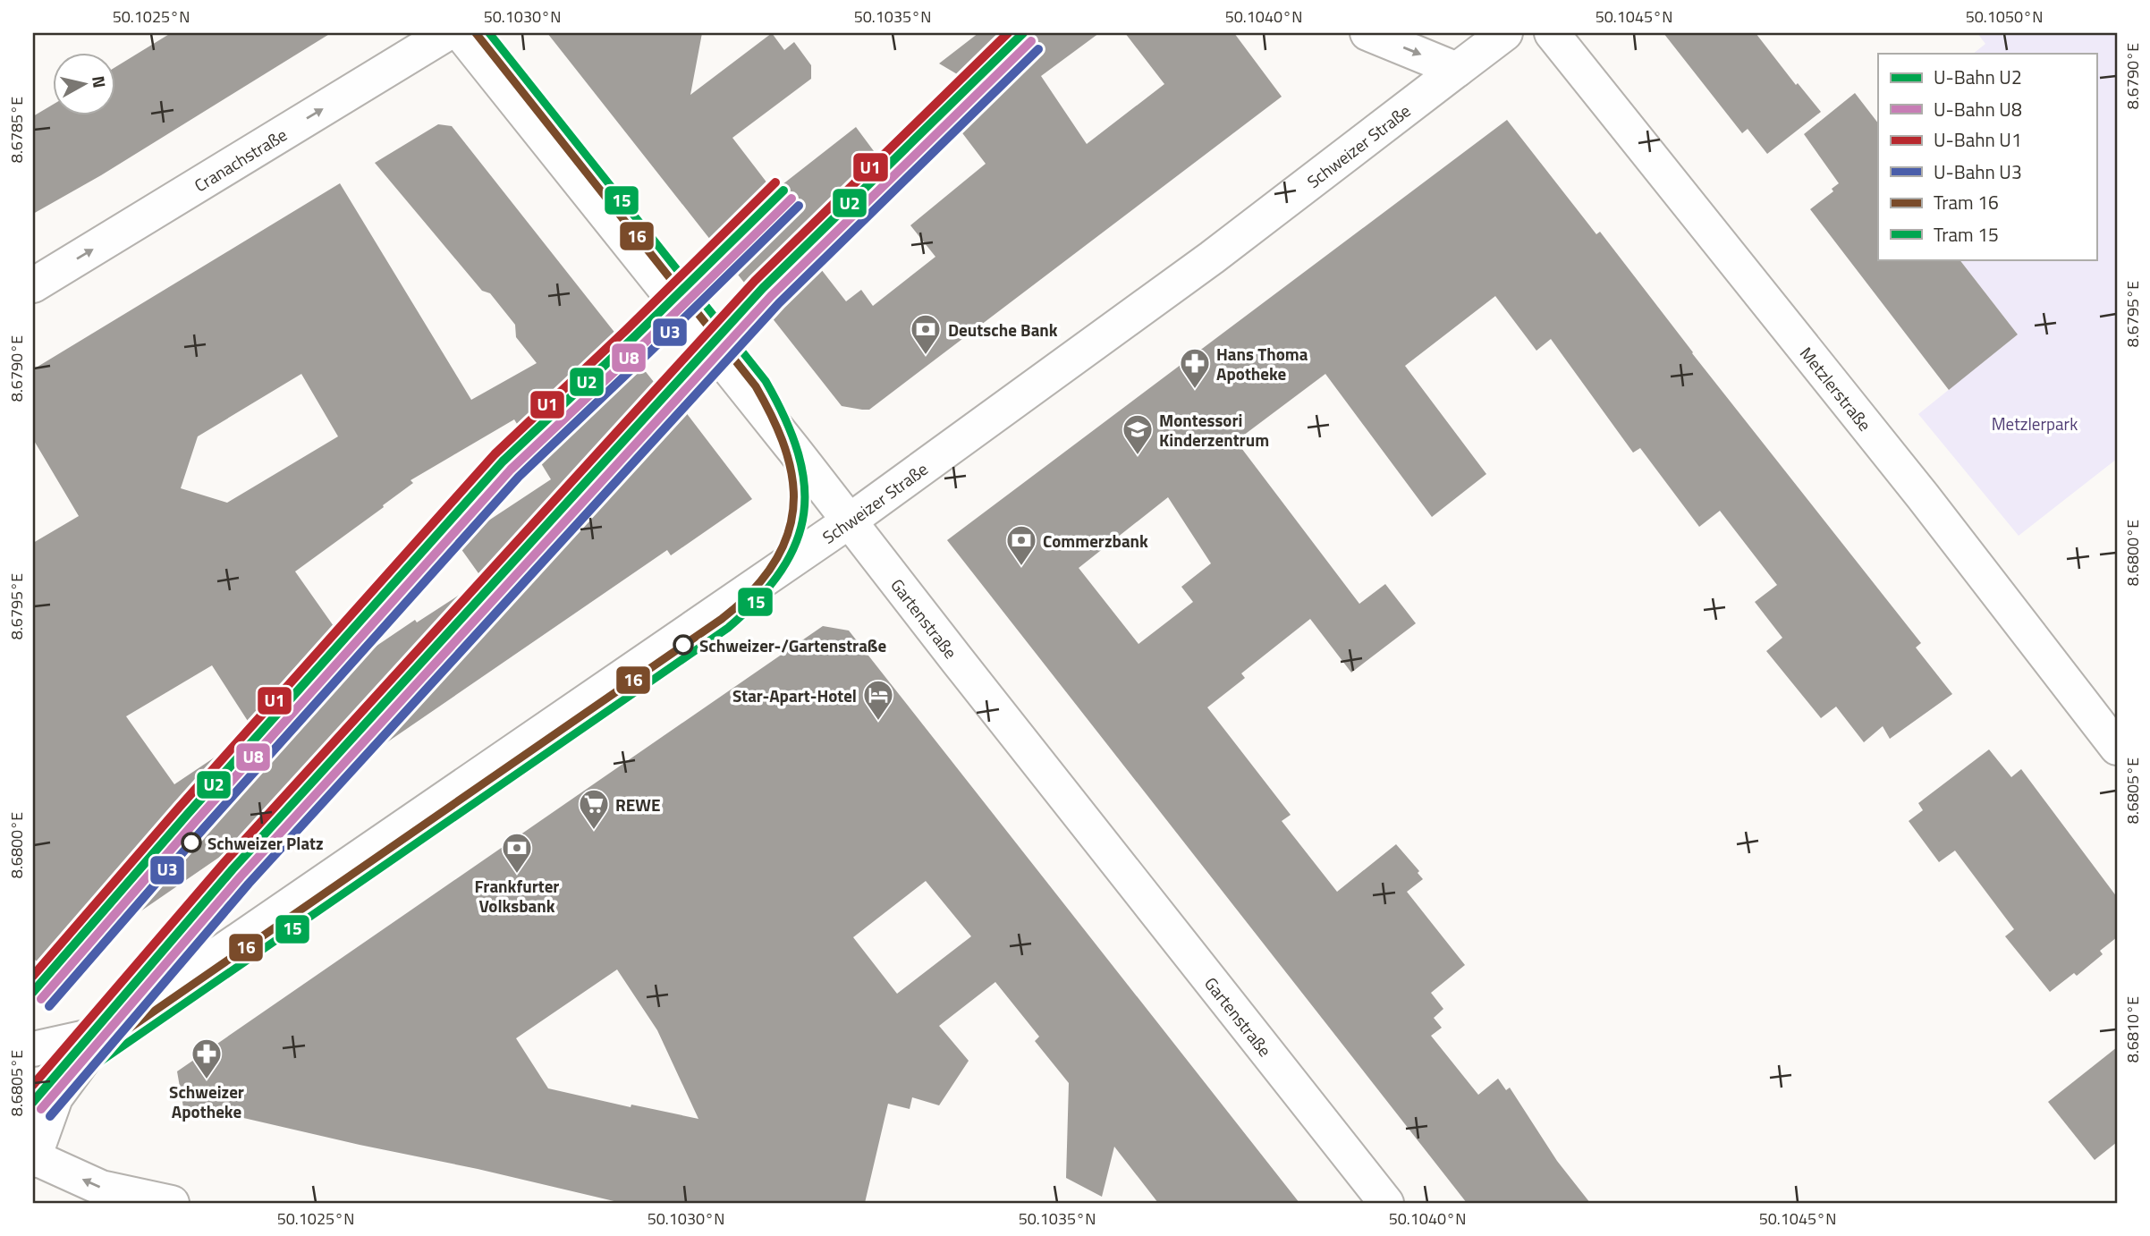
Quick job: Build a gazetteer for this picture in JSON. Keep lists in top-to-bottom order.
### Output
{
  "streets": {
    "street": [
      "Schweizer Straße",
      "Cranachstraße",
      "Metzlerstraße",
      "Gartenstraße"
    ]
  },
  "crossings": [
    ["Schweizer Straße", "Gartenstraße"]
  ],
  "one_way": ["Cranachstraße"],
  "parks": ["Metzlerpark"],
  "places": {
    "bank": ["Deutsche Bank", "Commerzbank", "Frankfurter Volksbank"],
    "pharmacy": ["Hans Thoma Apotheke", "Schweizer Apotheke"],
    "school or university": ["Montessori Kinderzentrum"],
    "other": ["Schweizer-/Gartenstraße", "Schweizer Platz"],
    "hotel": ["Star-Apart-Hotel"],
    "supermarket": ["REWE"]
  },
  "lines": [
    "metro line U2",
    "metro line U1",
    "tram line 16",
    "tram line 15",
    "metro line U8",
    "metro line U3"
  ],
  "legend": [
    "U-Bahn U2",
    "U-Bahn U8",
    "U-Bahn U1",
    "U-Bahn U3",
    "Tram 16",
    "Tram 15"
  ],
  "north": "right",
  "coordinates": [
    "50.1025°N",
    "50.1030°N",
    "50.1035°N",
    "50.1040°N",
    "50.1045°N",
    "50.1050°N",
    "8.6790°E",
    "8.6785°E",
    "8.6795°E",
    "8.6800°E",
    "8.6805°E",
    "8.6810°E"
  ]
}
